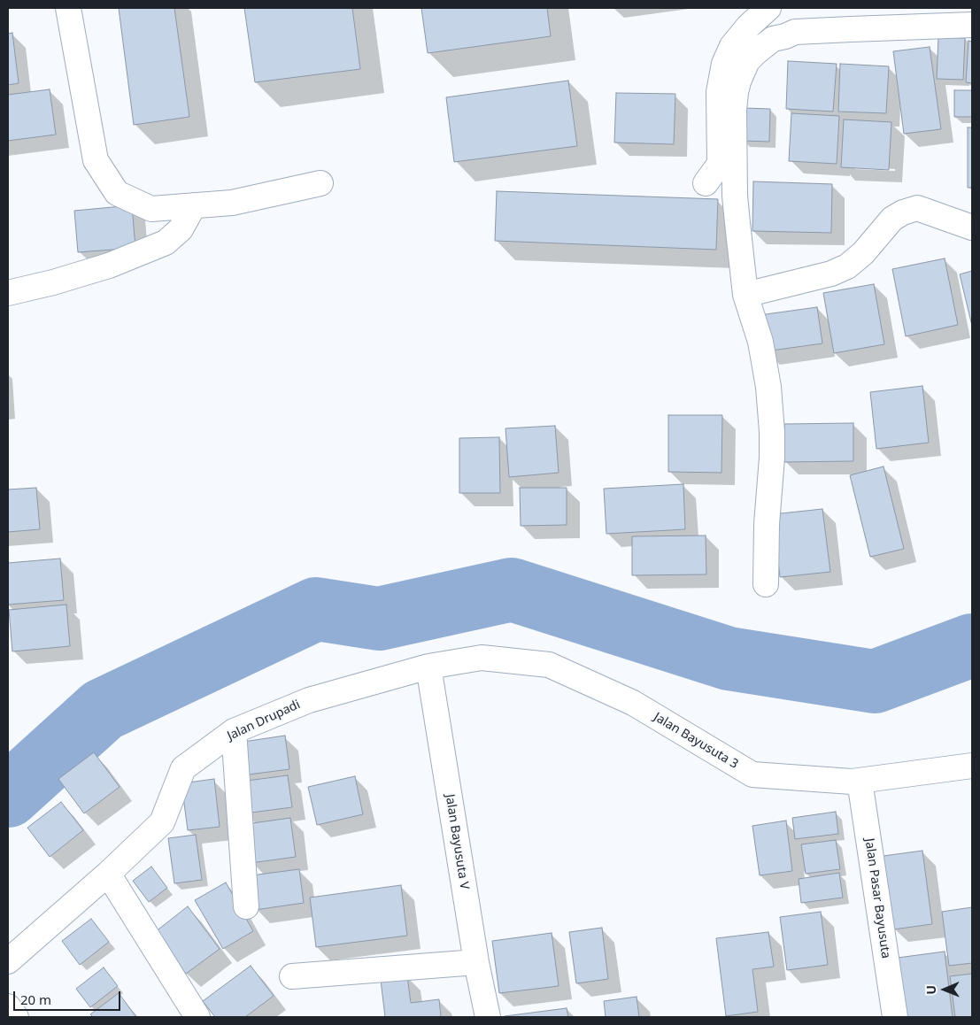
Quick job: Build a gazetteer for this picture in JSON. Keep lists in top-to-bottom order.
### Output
{
  "streets": {
    "street": [
      "Jalan Drupadi",
      "Jalan Bayusuta 3",
      "Jalan Bayusuta V",
      "Jalan Pasar Bayusuta"
    ]
  },
  "crossings": [
    ["Jalan Drupadi", "Jalan Bayusuta 3"],
    ["Jalan Drupadi", "Jalan Bayusuta V"],
    ["Jalan Bayusuta 3", "Jalan Bayusuta V"],
    ["Jalan Bayusuta 3", "Jalan Pasar Bayusuta"]
  ],
  "scale_bar": "20 m",
  "north": "left"
}
